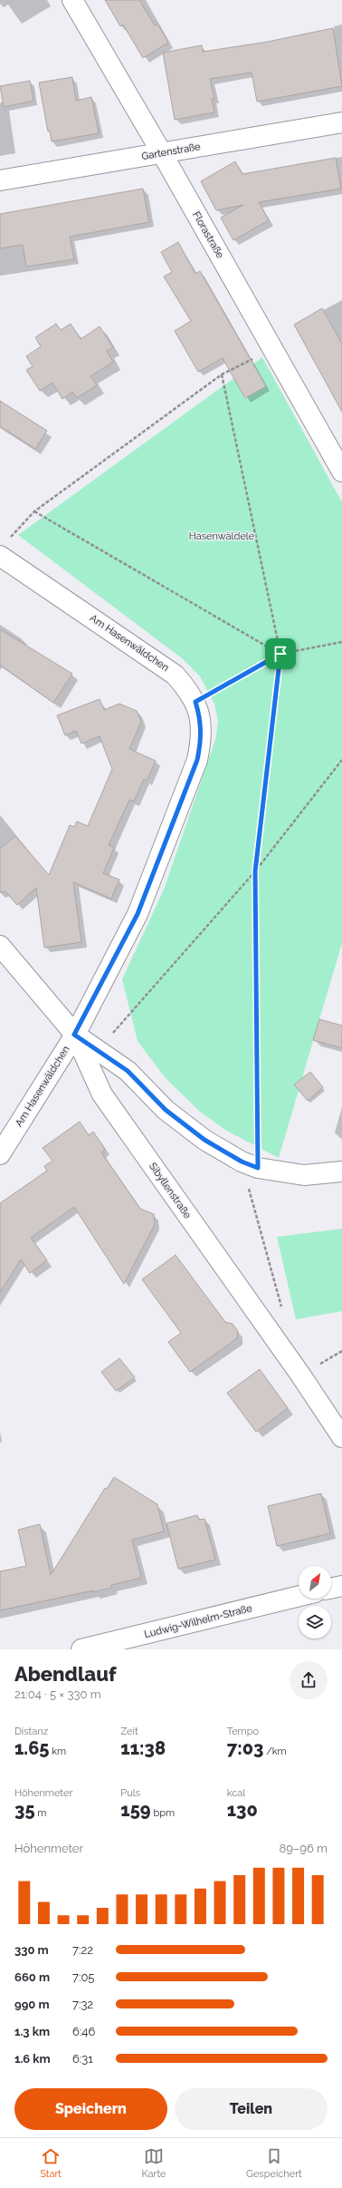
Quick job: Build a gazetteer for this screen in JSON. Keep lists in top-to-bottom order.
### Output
{
  "streets": {
    "street": [
      "Gartenstraße",
      "Florastraße",
      "Am Hasenwäldchen",
      "Sibyllenstraße",
      "Ludwig-Wilhelm-Straße"
    ]
  },
  "crossings": [
    ["Gartenstraße", "Florastraße"],
    ["Am Hasenwäldchen", "Sibyllenstraße"]
  ],
  "parks": ["Hasenwäldele"],
  "north": "top right",
  "page": {
    "heading": ["Abendlauf", "21:04 · 5 × 330 m"],
    "stats": [
      ["Distanz", "1.65 km"],
      ["Zeit", "11:38"],
      ["Tempo", "7:03 /km"],
      ["Höhenmeter", "35 m"],
      ["Puls", "159 bpm"],
      ["kcal", "130"]
    ],
    "chart": ["Höhenmeter", "89–96 m"],
    "list": [
      {
        "name": "330 m",
        "note": "7:22"
      },
      {
        "name": "660 m",
        "note": "7:05"
      },
      {
        "name": "990 m",
        "note": "7:32"
      },
      {
        "name": "1.3 km",
        "note": "6:46"
      },
      {
        "name": "1.6 km",
        "note": "6:31"
      }
    ],
    "buttons": ["Speichern", "Teilen"],
    "tabs": ["Start", "Karte", "Gespeichert"]
  }
}
